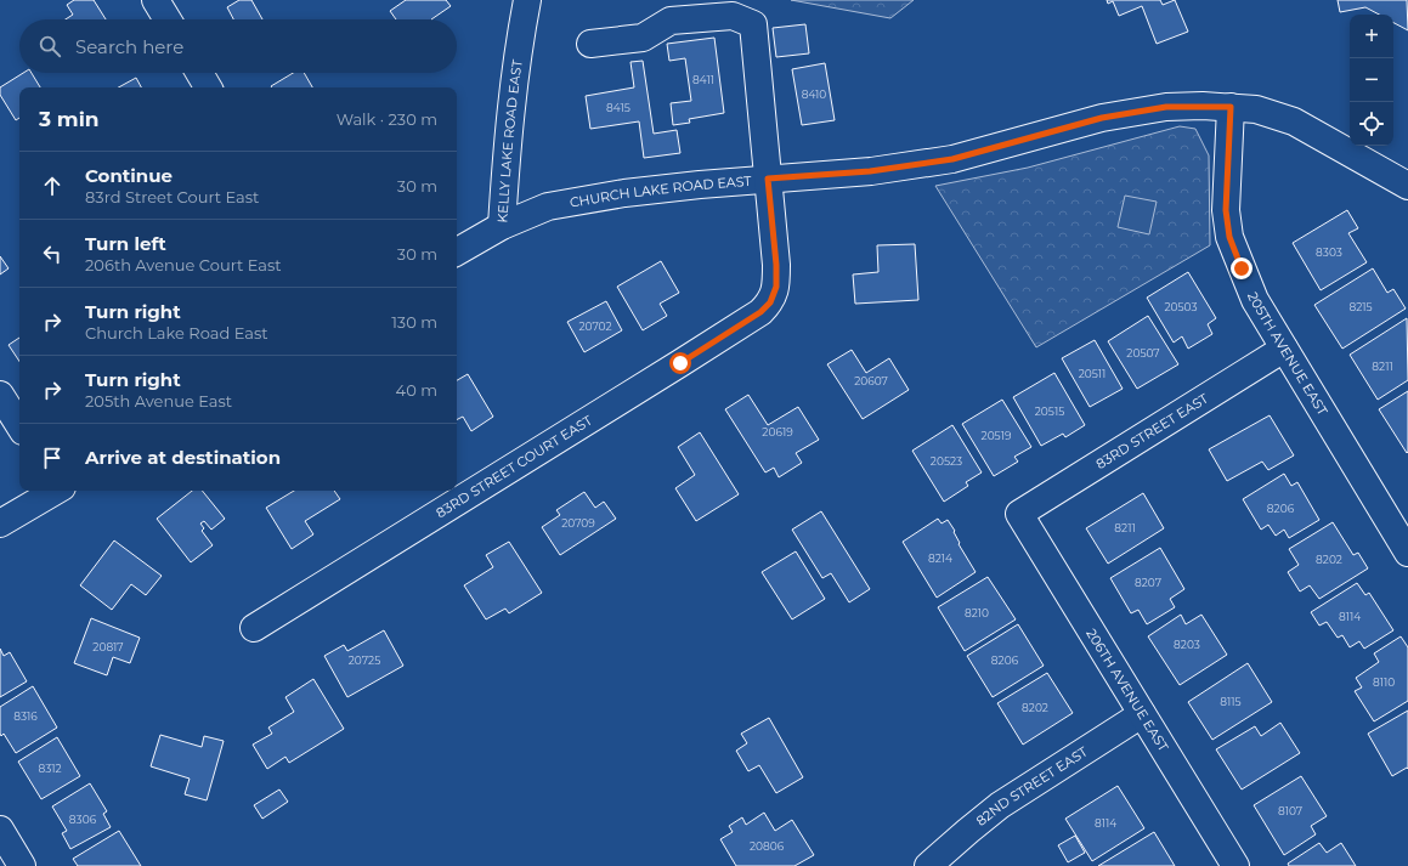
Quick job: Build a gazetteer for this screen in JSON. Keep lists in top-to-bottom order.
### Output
{
  "streets": {
    "street": [
      "KELLY LAKE ROAD EAST",
      "CHURCH LAKE ROAD EAST",
      "205TH AVENUE EAST",
      "83RD STREET EAST",
      "83RD STREET COURT EAST",
      "206TH AVENUE EAST",
      "82ND STREET EAST"
    ]
  },
  "crossings": [
    ["KELLY LAKE ROAD EAST", "CHURCH LAKE ROAD EAST"],
    ["CHURCH LAKE ROAD EAST", "205TH AVENUE EAST"],
    ["CHURCH LAKE ROAD EAST", "83RD STREET COURT EAST"],
    ["205TH AVENUE EAST", "83RD STREET EAST"],
    ["83RD STREET EAST", "206TH AVENUE EAST"],
    ["206TH AVENUE EAST", "82ND STREET EAST"]
  ],
  "house_numbers": [
    "8411",
    "8410",
    "8415",
    "8303",
    "20503",
    "8215",
    "20702",
    "20507",
    "8211",
    "20511",
    "20607",
    "20515",
    "20619",
    "20519",
    "20523",
    "8206",
    "20709",
    "8211",
    "8214",
    "8202",
    "8207",
    "8210",
    "8114",
    "8203",
    "20817",
    "20725",
    "8206",
    "8110",
    "8115",
    "8202",
    "8316",
    "8312",
    "8107",
    "8306",
    "8114",
    "20806"
  ],
  "page": {
    "map_buttons": ["+", "−"],
    "search": "Search here",
    "heading": ["3 min", "Walk · 230 m"],
    "list": [
      ["Continue", "83rd Street Court East", "30 m"],
      ["Turn left", "206th Avenue Court East", "30 m"],
      ["Turn right", "Church Lake Road East", "130 m"],
      ["Turn right", "205th Avenue East", "40 m"],
      "Arrive at destination"
    ]
  }
}
